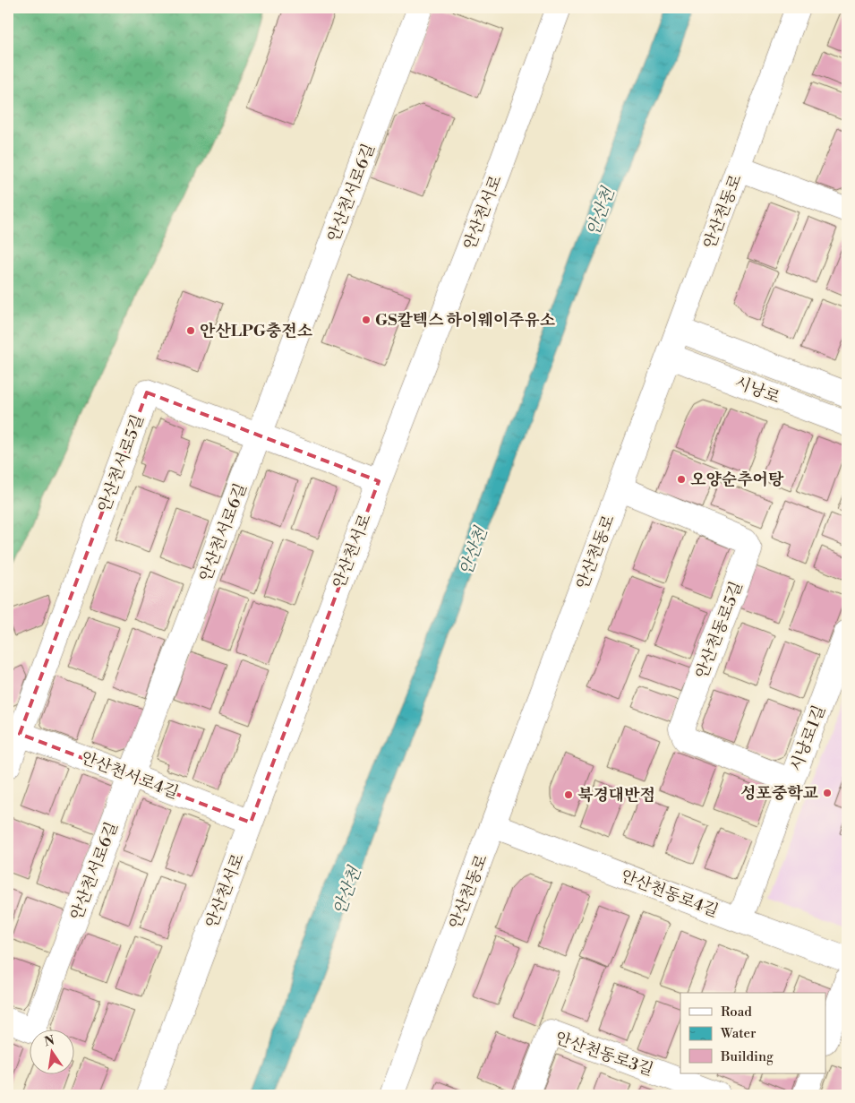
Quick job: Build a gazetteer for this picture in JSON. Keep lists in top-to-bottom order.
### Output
{
  "streets": {
    "street": [
      "안산천서로6길",
      "안산천동로",
      "안산천서로",
      "시낭로",
      "안산천서로5길",
      "안산천동로5길",
      "시낭로1길",
      "안산천서로4길",
      "안산천동로4길",
      "안산천동로3길"
    ]
  },
  "crossings": [
    ["안산천서로6길", "안산천서로5길"],
    ["안산천서로6길", "안산천서로4길"],
    ["안산천동로", "시낭로"],
    ["안산천동로", "안산천동로5길"],
    ["안산천동로", "안산천동로4길"],
    ["안산천서로", "안산천서로5길"],
    ["안산천서로", "안산천서로4길"],
    ["안산천서로5길", "안산천서로4길"],
    ["안산천동로5길", "시낭로1길"],
    ["시낭로1길", "안산천동로4길"]
  ],
  "water": ["안산천"],
  "places": [
    "GS칼텍스 하이웨이주유소",
    "안산LPG충전소",
    "오양순추어탕",
    "성포중학교",
    "북경대반점"
  ],
  "legend": ["Road", "Water", "Building"],
  "north": "top"
}
